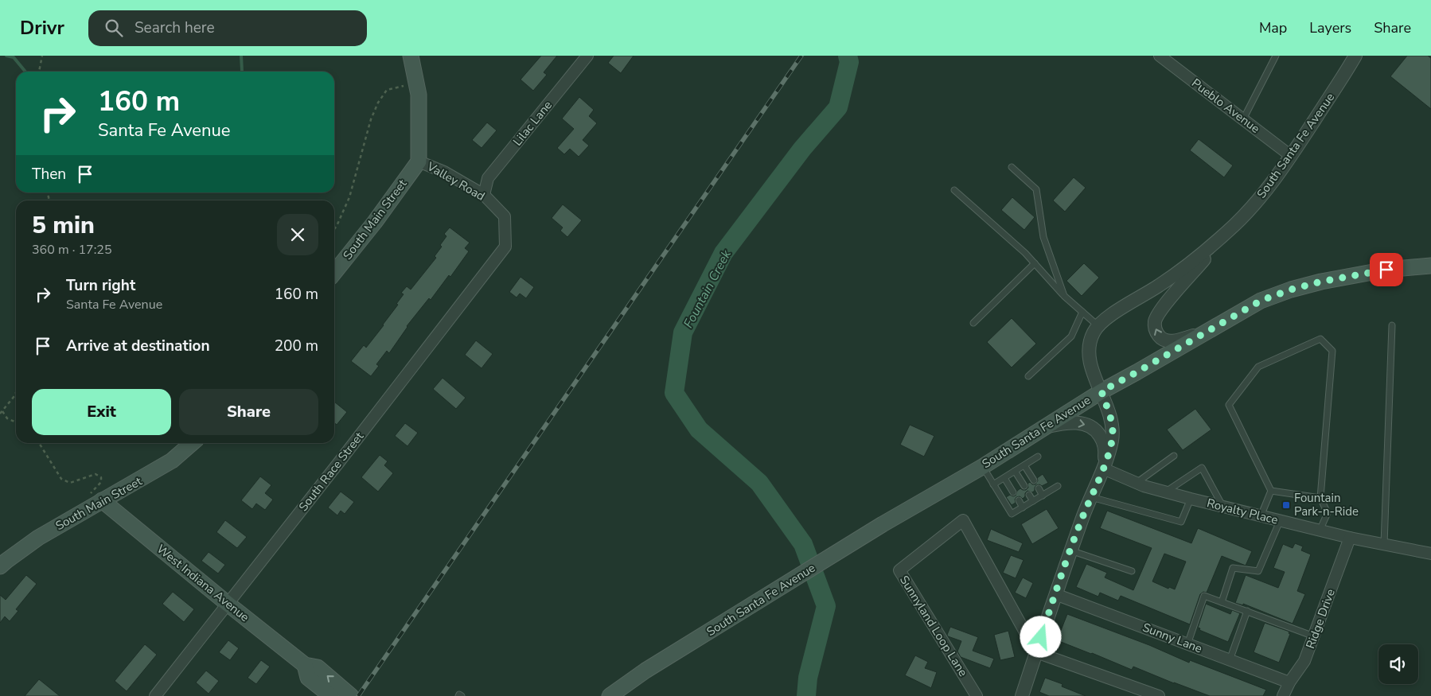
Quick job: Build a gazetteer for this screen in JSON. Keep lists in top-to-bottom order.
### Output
{
  "streets": {
    "main road": ["South Santa Fe Avenue", "South Main Street", "West Indiana Avenue"],
    "street": [
      "Pueblo Avenue",
      "Lilac Lane",
      "Valley Road",
      "South Race Street",
      "Royalty Place",
      "Ridge Drive",
      "Sunnyland Loop Lane",
      "Sunny Lane"
    ]
  },
  "crossings": [
    ["Pueblo Avenue", "South Santa Fe Avenue"],
    ["Lilac Lane", "Valley Road"],
    ["Valley Road", "South Main Street"],
    ["Valley Road", "South Race Street"],
    ["South Main Street", "West Indiana Avenue"],
    ["South Race Street", "West Indiana Avenue"],
    ["Royalty Place", "Ridge Drive"],
    ["Ridge Drive", "Sunny Lane"]
  ],
  "water": ["Fountain Creek"],
  "places": {
    "transit": ["Fountain Park-n-Ride"]
  },
  "page": {
    "header": "Drivr",
    "search": "Search here",
    "nav": ["Map", "Layers", "Share"],
    "turn": ["160 m", "Santa Fe Avenue"],
    "then": "Then",
    "heading": ["5 min", "360 m · 17:25"],
    "list": [
      {
        "name": "Turn right",
        "note": "Santa Fe Avenue",
        "value": "160 m"
      },
      {
        "name": "Arrive at destination",
        "value": "200 m"
      }
    ],
    "buttons": ["Exit", "Share"]
  }
}
